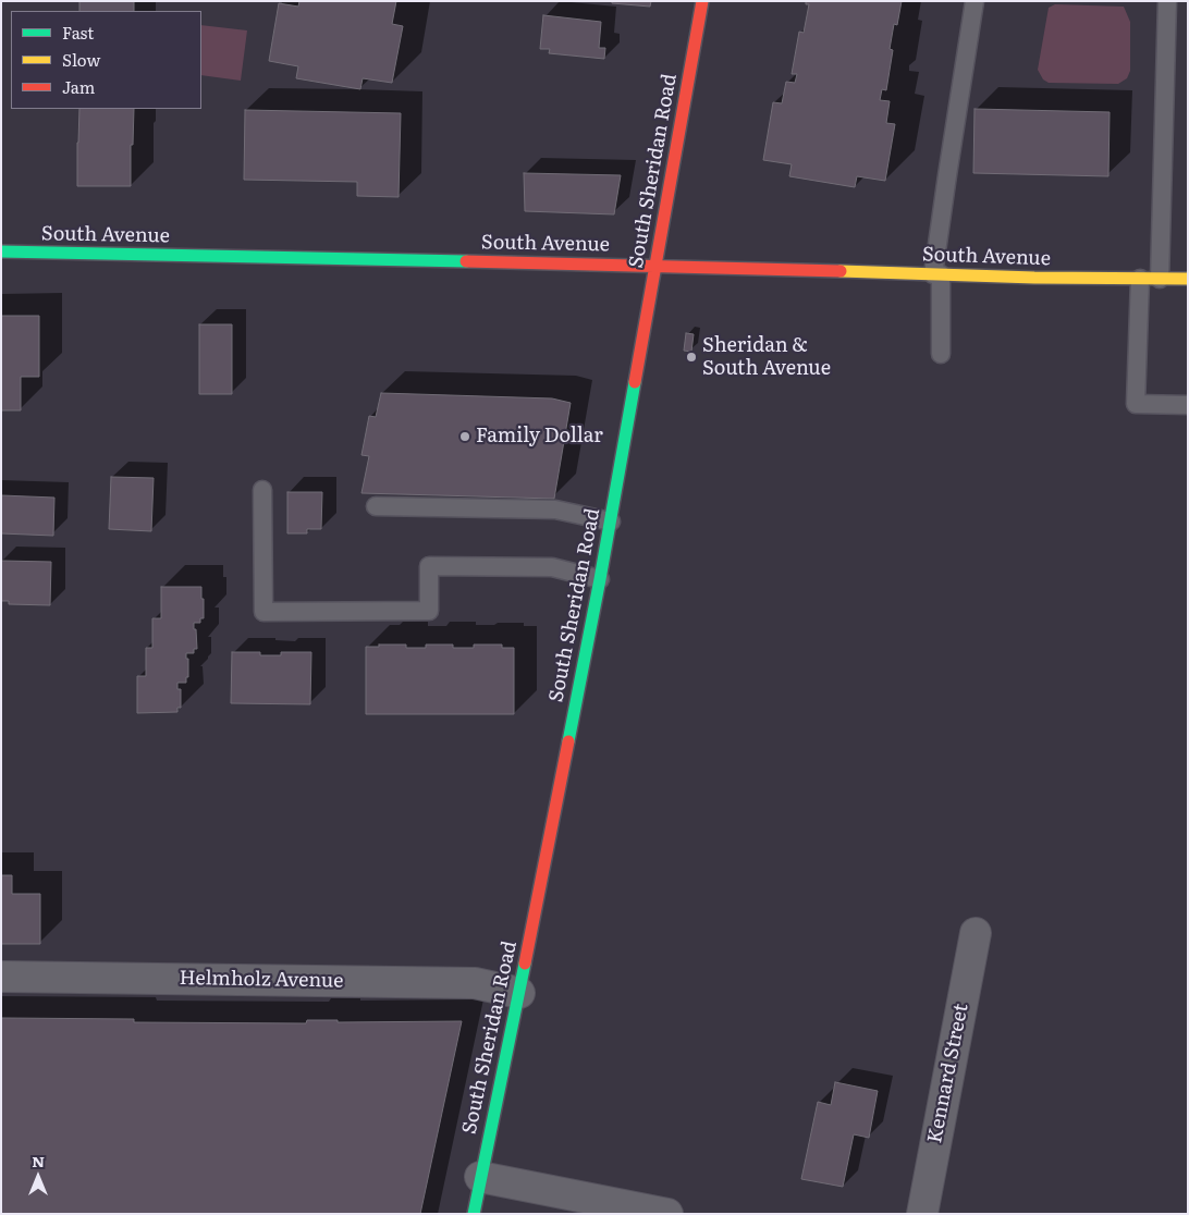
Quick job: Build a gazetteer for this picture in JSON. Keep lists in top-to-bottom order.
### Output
{
  "streets": {
    "main road": ["South Sheridan Road", "South Avenue"],
    "street": ["Helmholz Avenue", "Kennard Street"]
  },
  "crossings": [
    ["South Sheridan Road", "South Avenue"],
    ["South Sheridan Road", "Helmholz Avenue"]
  ],
  "places": ["Sheridan & South Avenue", "Family Dollar"],
  "legend": ["Fast", "Slow", "Jam"],
  "north": "top"
}
